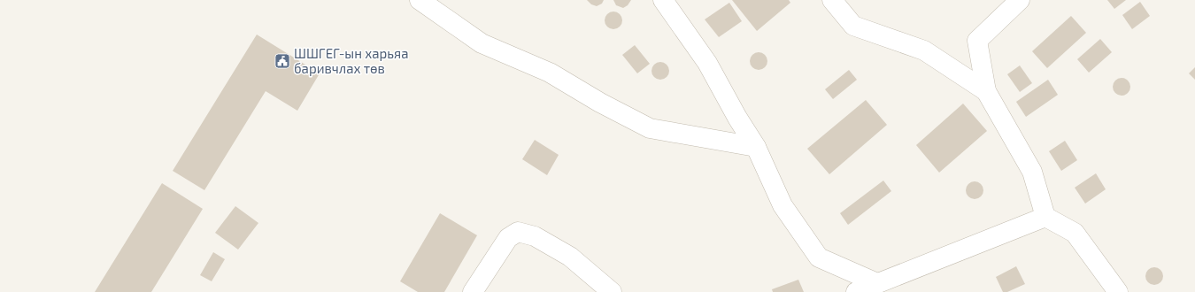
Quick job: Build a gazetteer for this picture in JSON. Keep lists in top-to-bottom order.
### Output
{
  "places": {
    "public building": ["ШШГЕГ-ын харьяа баривчлах төв"]
  }
}
